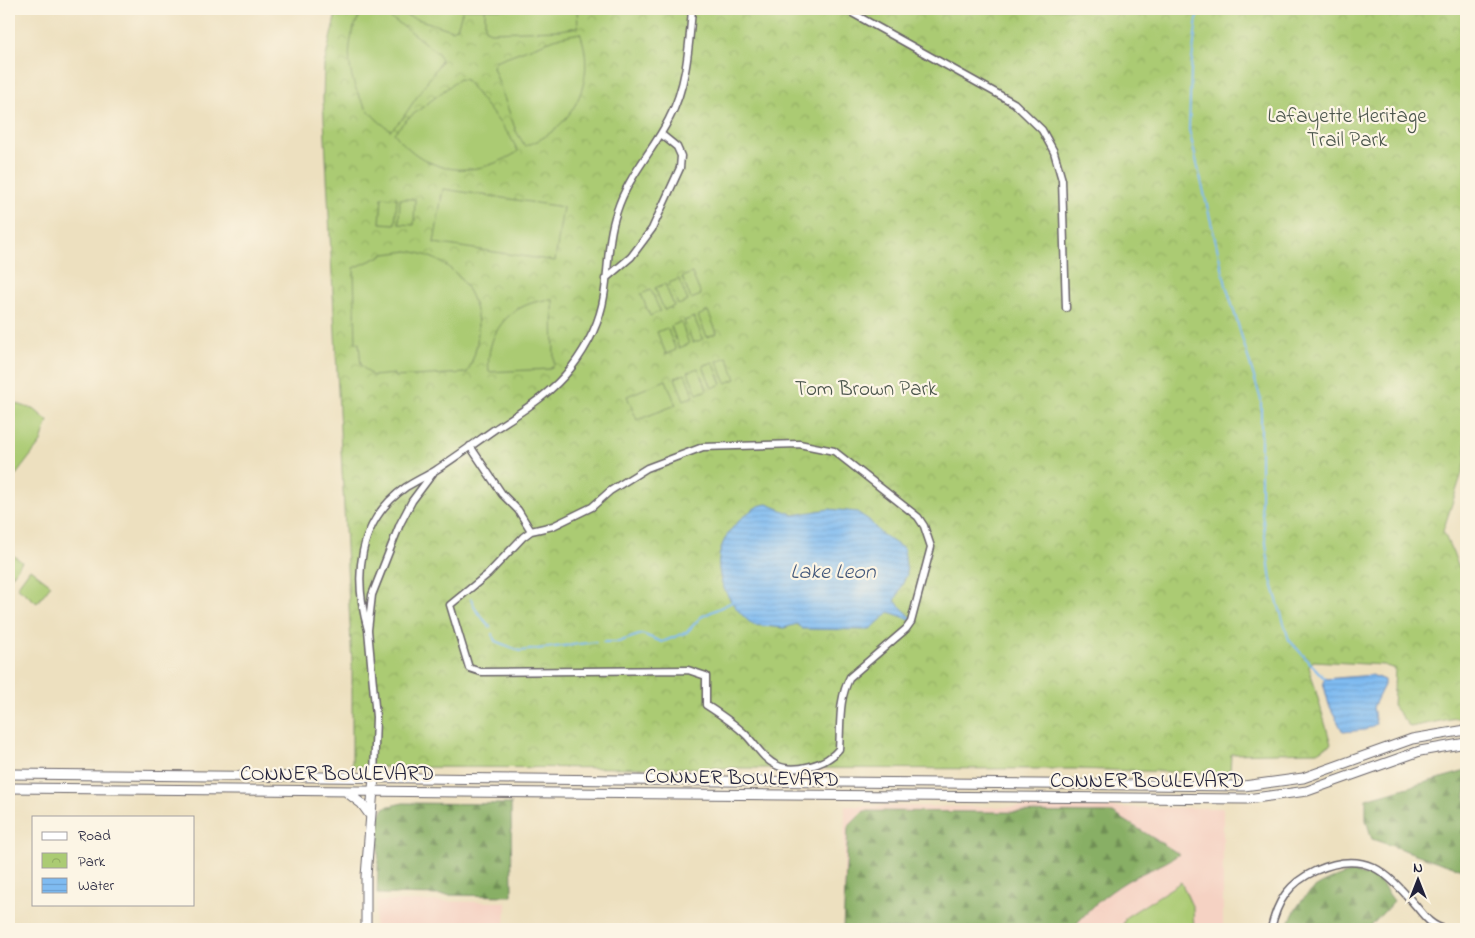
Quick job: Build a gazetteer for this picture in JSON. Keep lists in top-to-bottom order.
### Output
{
  "streets": {
    "main road": ["CONNER BOULEVARD"]
  },
  "water": ["Lake Leon"],
  "parks": ["Lafayette Heritage Trail Park", "Tom Brown Park"],
  "legend": ["Road", "Park", "Water"],
  "north": "top"
}
